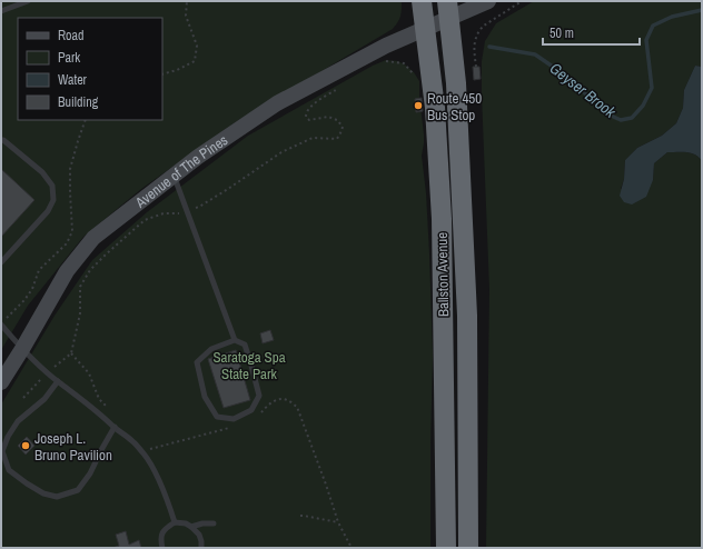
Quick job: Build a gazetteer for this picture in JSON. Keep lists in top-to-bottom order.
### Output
{
  "streets": {
    "highway": ["Ballston Avenue"],
    "street": ["Avenue of The Pines"]
  },
  "crossings": [
    ["Avenue of The Pines", "Ballston Avenue"]
  ],
  "water": ["Geyser Brook"],
  "parks": ["Saratoga Spa State Park"],
  "places": ["Route 450 Bus Stop", "Joseph L. Bruno Pavilion"],
  "legend": [
    "Road",
    "Park",
    "Water",
    "Building"
  ],
  "scale_bar": "50 m"
}
